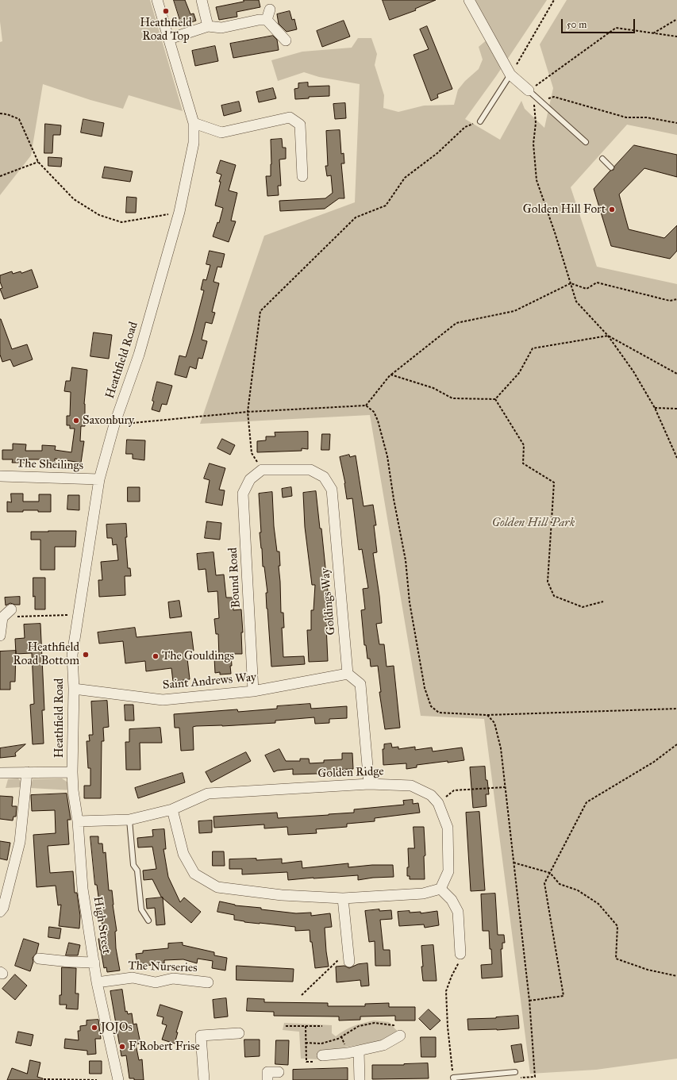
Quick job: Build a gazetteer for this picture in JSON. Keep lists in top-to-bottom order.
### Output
{
  "streets": {
    "street": [
      "Heathfield Road",
      "The Sheilings",
      "Bound Road",
      "Goldings Way",
      "Saint Andrews Way",
      "Golden Ridge",
      "High Street",
      "The Nurseries"
    ]
  },
  "crossings": [
    ["Heathfield Road", "The Sheilings"],
    ["Heathfield Road", "Saint Andrews Way"],
    ["Heathfield Road", "High Street"],
    ["Bound Road", "Goldings Way"],
    ["Bound Road", "Saint Andrews Way"],
    ["Goldings Way", "Saint Andrews Way"],
    ["Golden Ridge", "High Street"],
    ["High Street", "The Nurseries"]
  ],
  "parks": ["Golden Hill Park"],
  "places": [
    "Heathfield Road Top",
    "Golden Hill Fort",
    "Saxonbury",
    "Heathfield Road Bottom",
    "The Gouldings",
    "JOJOs",
    "F Robert Frise"
  ],
  "scale_bar": "50 m"
}
